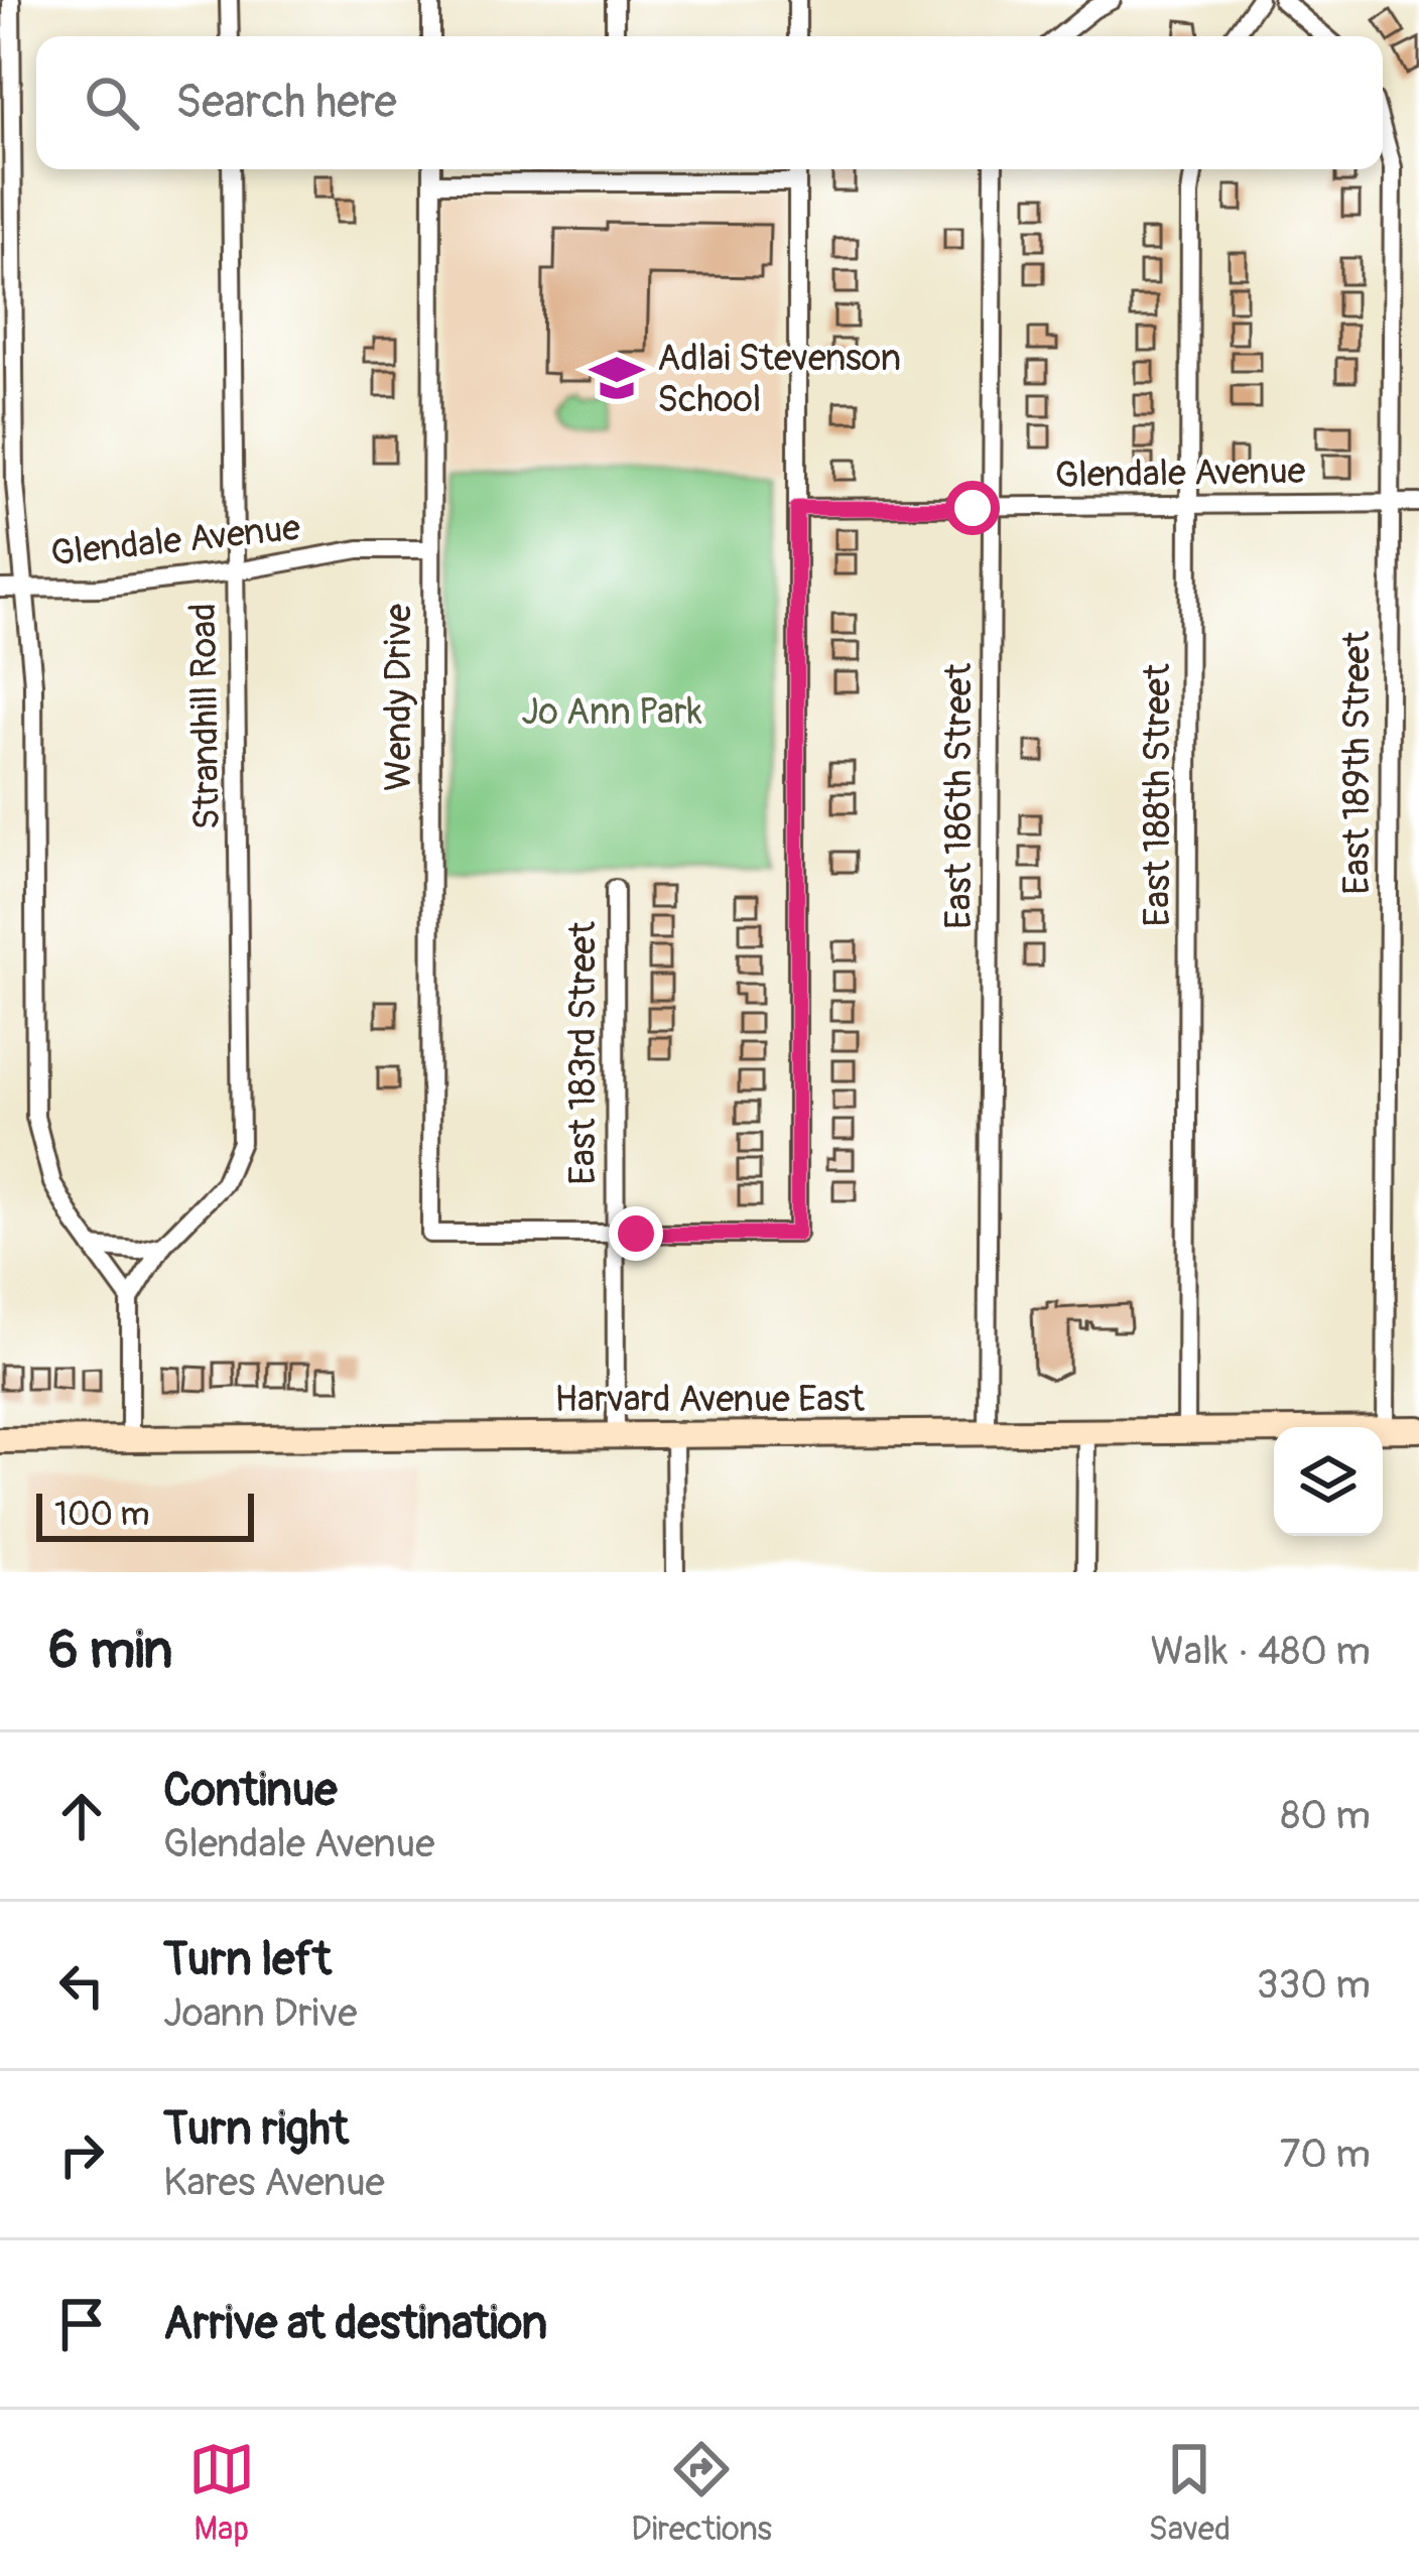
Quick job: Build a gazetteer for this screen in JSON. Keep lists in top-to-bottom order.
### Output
{
  "streets": {
    "main road": ["Harvard Avenue East"],
    "street": [
      "Glendale Avenue",
      "Wendy Drive",
      "Strandhill Road",
      "East 189th Street",
      "East 188th Street",
      "East 186th Street",
      "East 183rd Street"
    ]
  },
  "crossings": [
    ["Glendale Avenue", "Wendy Drive"],
    ["Glendale Avenue", "Strandhill Road"],
    ["Glendale Avenue", "East 189th Street"],
    ["Glendale Avenue", "East 188th Street"],
    ["Glendale Avenue", "East 186th Street"],
    ["Wendy Drive", "East 183rd Street"],
    ["East 189th Street", "Harvard Avenue East"],
    ["East 188th Street", "Harvard Avenue East"],
    ["East 186th Street", "Harvard Avenue East"],
    ["East 183rd Street", "Harvard Avenue East"]
  ],
  "parks": ["Jo Ann Park"],
  "places": {
    "school or university": ["Adlai Stevenson School"]
  },
  "scale_bar": "100 m",
  "page": {
    "search": "Search here",
    "scale": "100 m",
    "heading": ["6 min", "Walk · 480 m"],
    "list": [
      ["Continue", "Glendale Avenue", "80 m"],
      ["Turn left", "Joann Drive", "330 m"],
      ["Turn right", "Kares Avenue", "70 m"],
      "Arrive at destination"
    ],
    "nav": ["Map", "Directions", "Saved"]
  }
}
